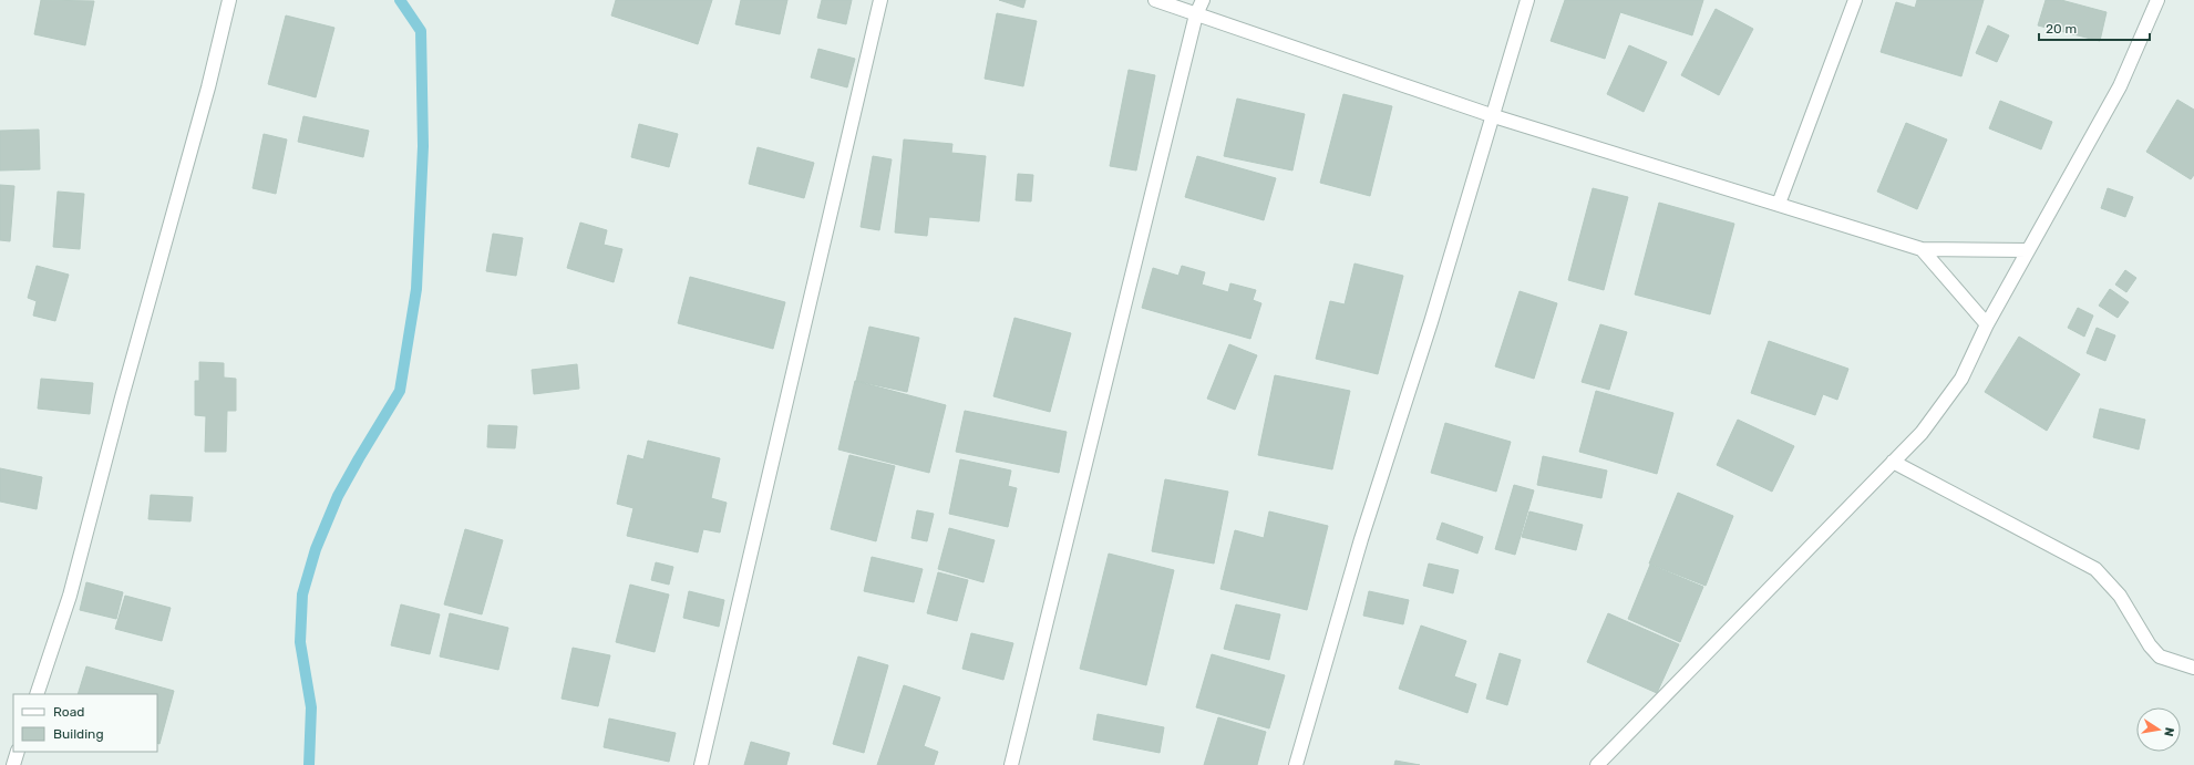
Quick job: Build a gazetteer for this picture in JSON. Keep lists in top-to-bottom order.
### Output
{
  "legend": ["Road", "Building"],
  "scale_bar": "20 m",
  "north": "right"
}
